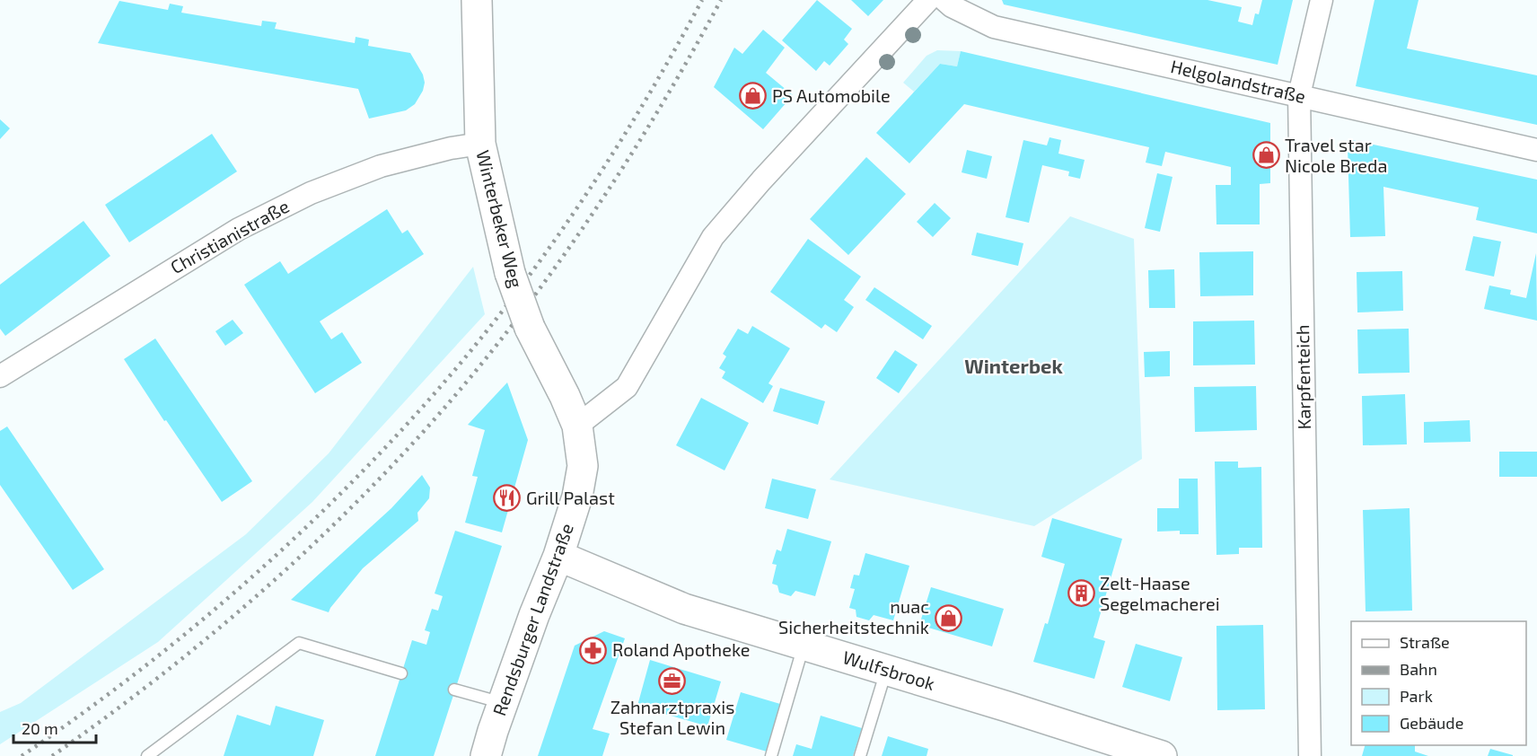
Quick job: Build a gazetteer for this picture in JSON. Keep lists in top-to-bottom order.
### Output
{
  "streets": {
    "street": [
      "Helgolandstraße",
      "Winterbeker Weg",
      "Christianistraße",
      "Karpfenteich",
      "Rendsburger Landstraße",
      "Wulfsbrook"
    ]
  },
  "crossings": [
    ["Helgolandstraße", "Karpfenteich"],
    ["Winterbeker Weg", "Christianistraße"],
    ["Winterbeker Weg", "Rendsburger Landstraße"],
    ["Rendsburger Landstraße", "Wulfsbrook"]
  ],
  "districts": ["Winterbek"],
  "places": {
    "shop": ["PS Automobile", "Travel star Nicole Breda", "nuac Sicherheitstechnik"],
    "restaurant": ["Grill Palast"],
    "building": ["Zelt-Haase Segelmacherei"],
    "pharmacy": ["Roland Apotheke"],
    "office": ["Zahnarztpraxis Stefan Lewin"]
  },
  "legend": [
    "Straße",
    "Bahn",
    "Park",
    "Gebäude"
  ],
  "scale_bar": "20 m"
}
